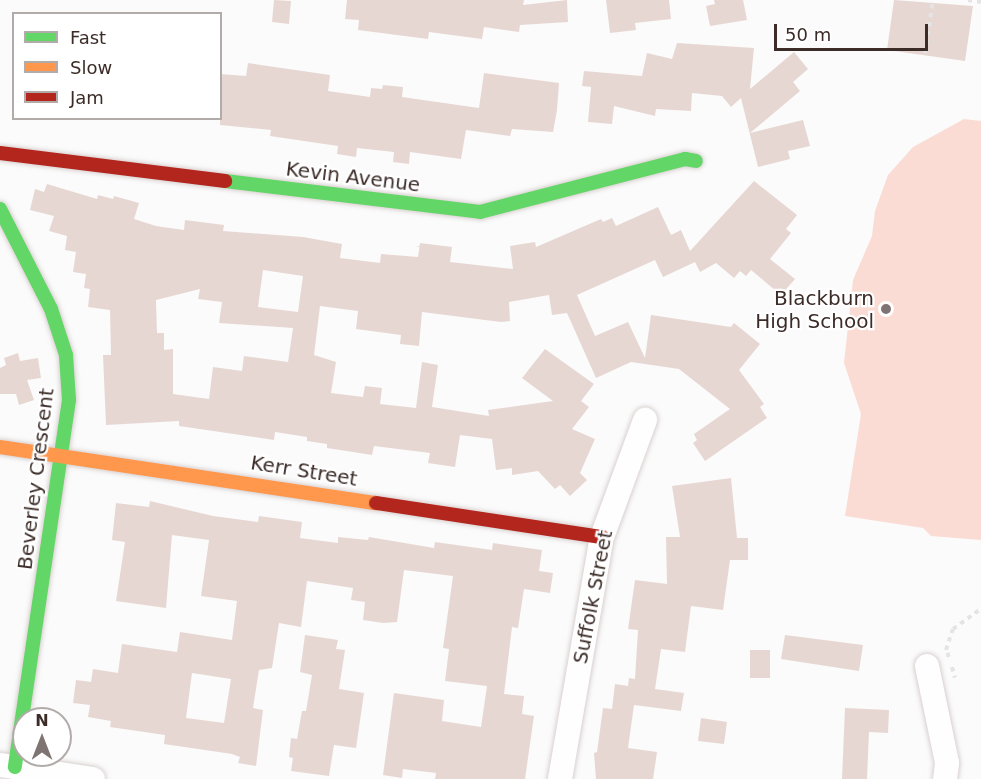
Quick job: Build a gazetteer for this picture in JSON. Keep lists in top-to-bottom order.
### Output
{
  "streets": {
    "street": [
      "Kevin Avenue",
      "Kerr Street",
      "Beverley Crescent",
      "Suffolk Street"
    ]
  },
  "crossings": [
    ["Kerr Street", "Beverley Crescent"],
    ["Kerr Street", "Suffolk Street"]
  ],
  "places": ["Blackburn High School"],
  "legend": ["Fast", "Slow", "Jam"],
  "scale_bar": "50 m",
  "north": "top"
}
